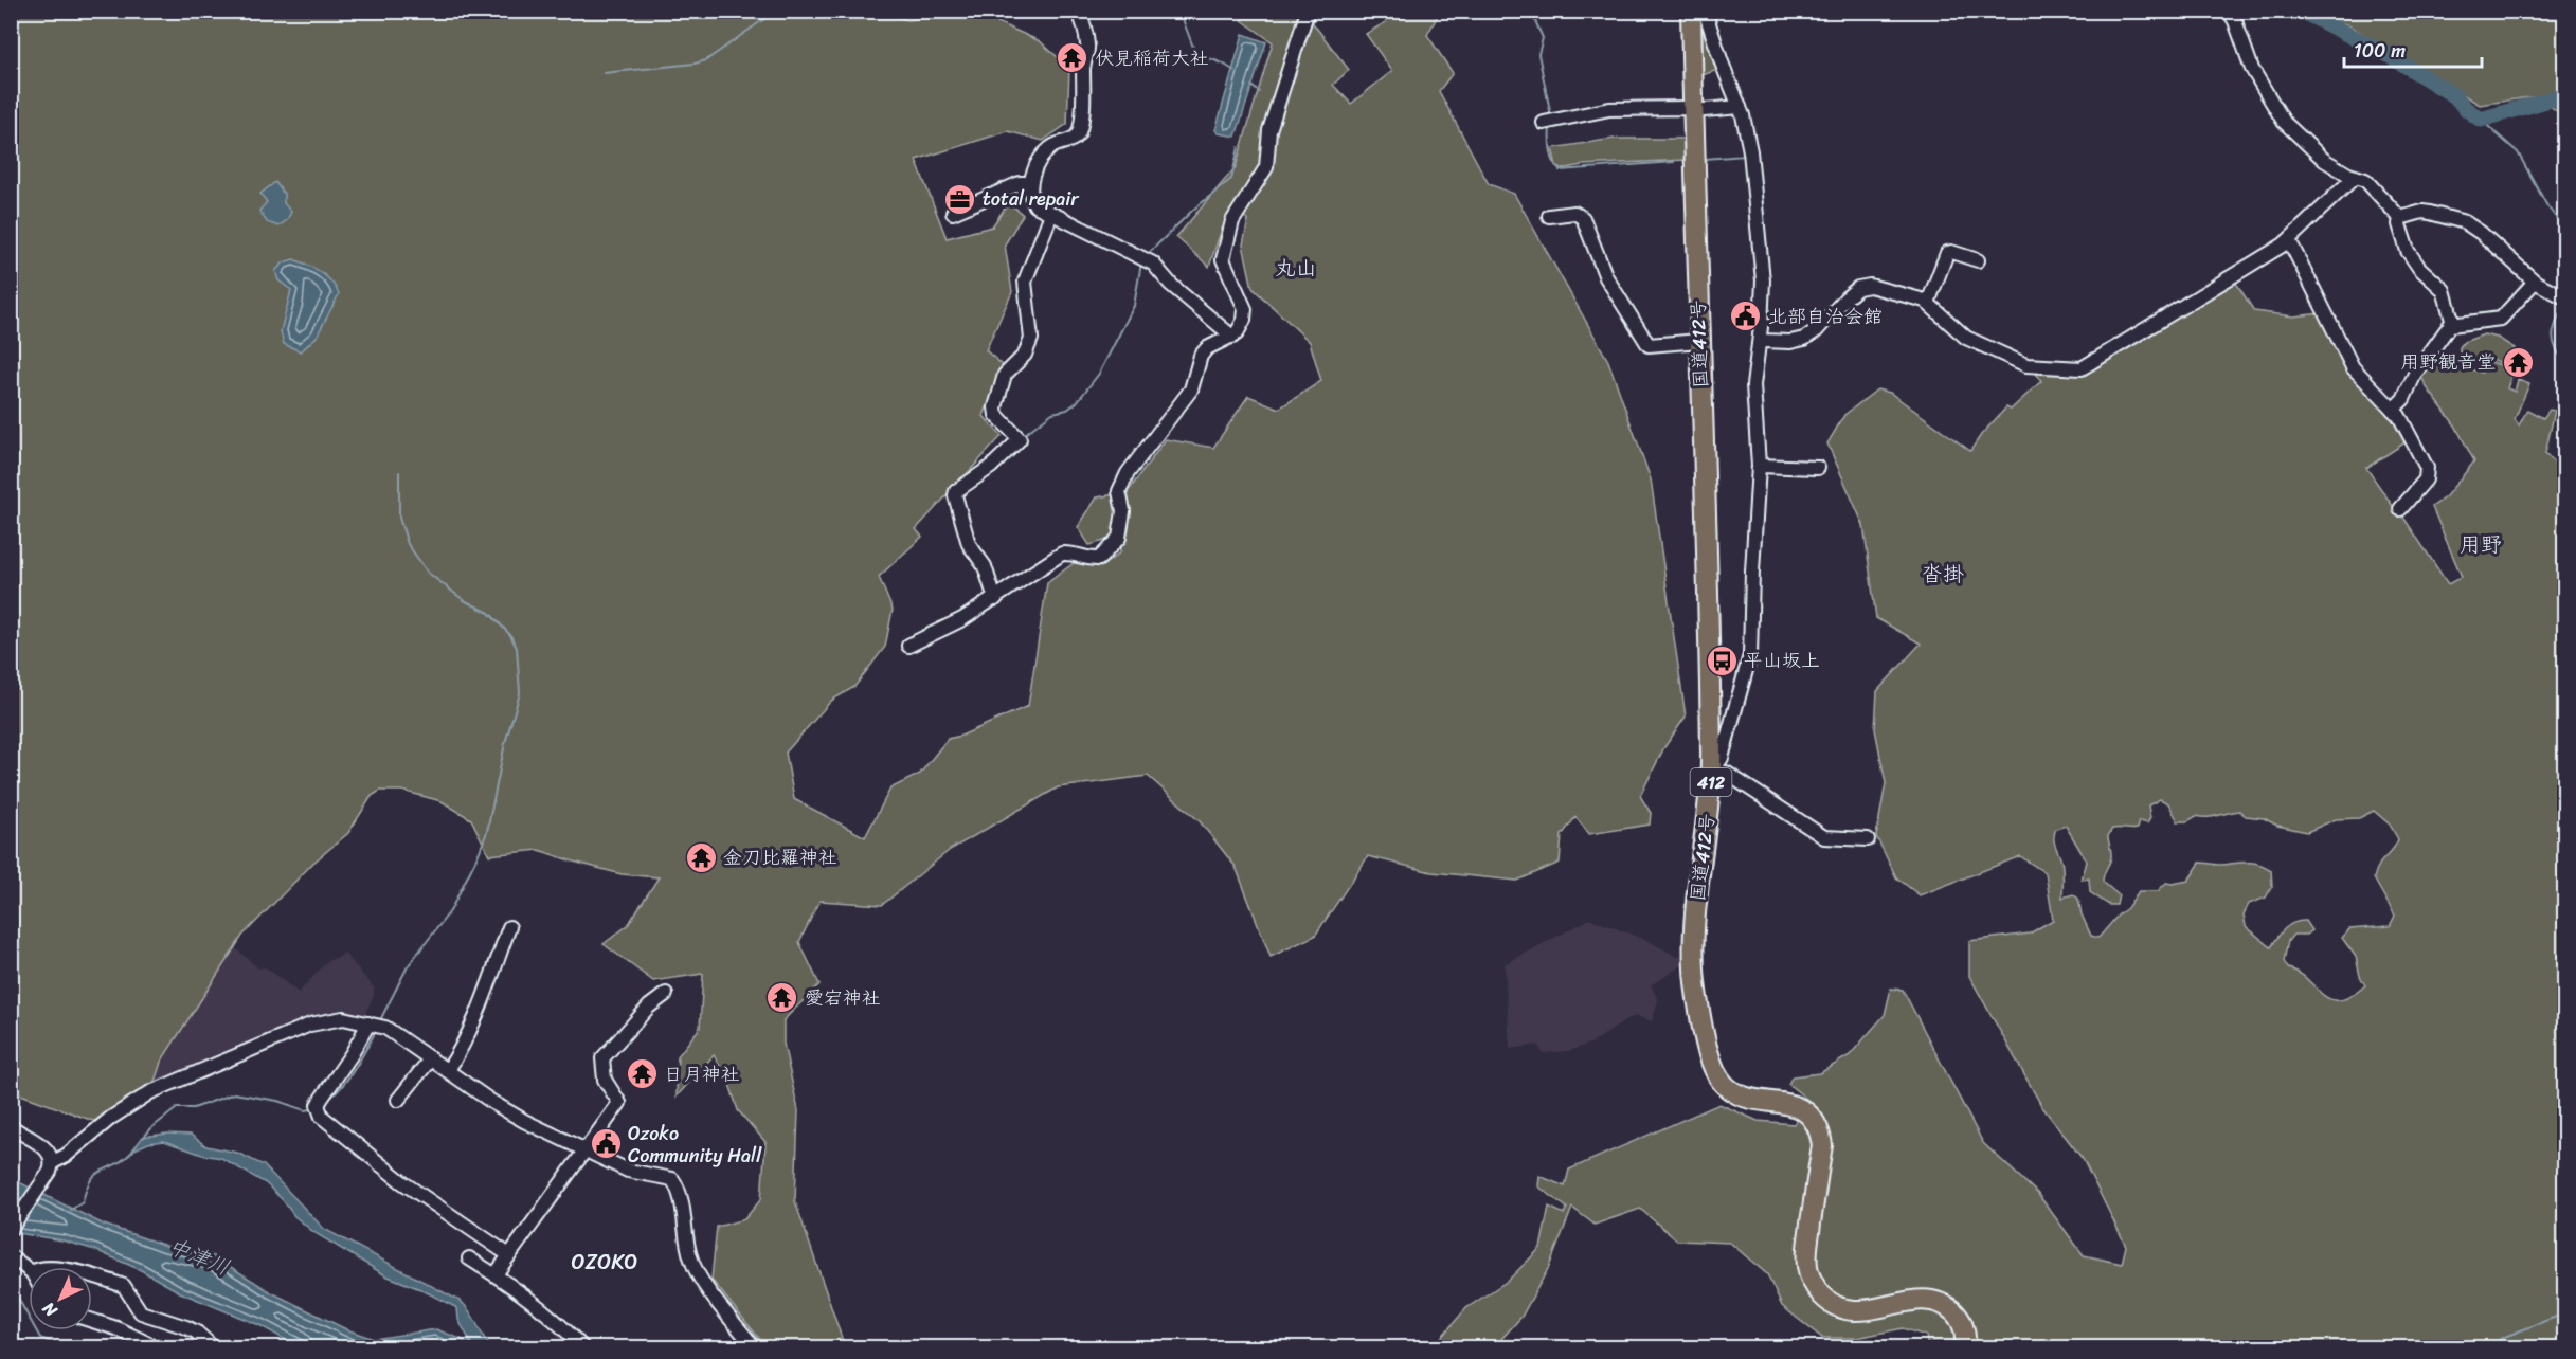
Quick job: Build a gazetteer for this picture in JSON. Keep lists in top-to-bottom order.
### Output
{
  "streets": {
    "highway": ["国道412号", "412"]
  },
  "districts": [
    "丸山",
    "用野",
    "沓掛",
    "OZOKO"
  ],
  "water": ["中津川"],
  "places": {
    "temple": [
      "伏見稲荷大社",
      "用野観音堂",
      "金刀比羅神社",
      "愛宕神社",
      "日月神社"
    ],
    "office": ["total repair"],
    "public building": ["北部自治会館", "Ozoko Community Hall"],
    "bus stop": ["平山坂上"]
  },
  "scale_bar": "100 m",
  "north": "bottom left"
}
